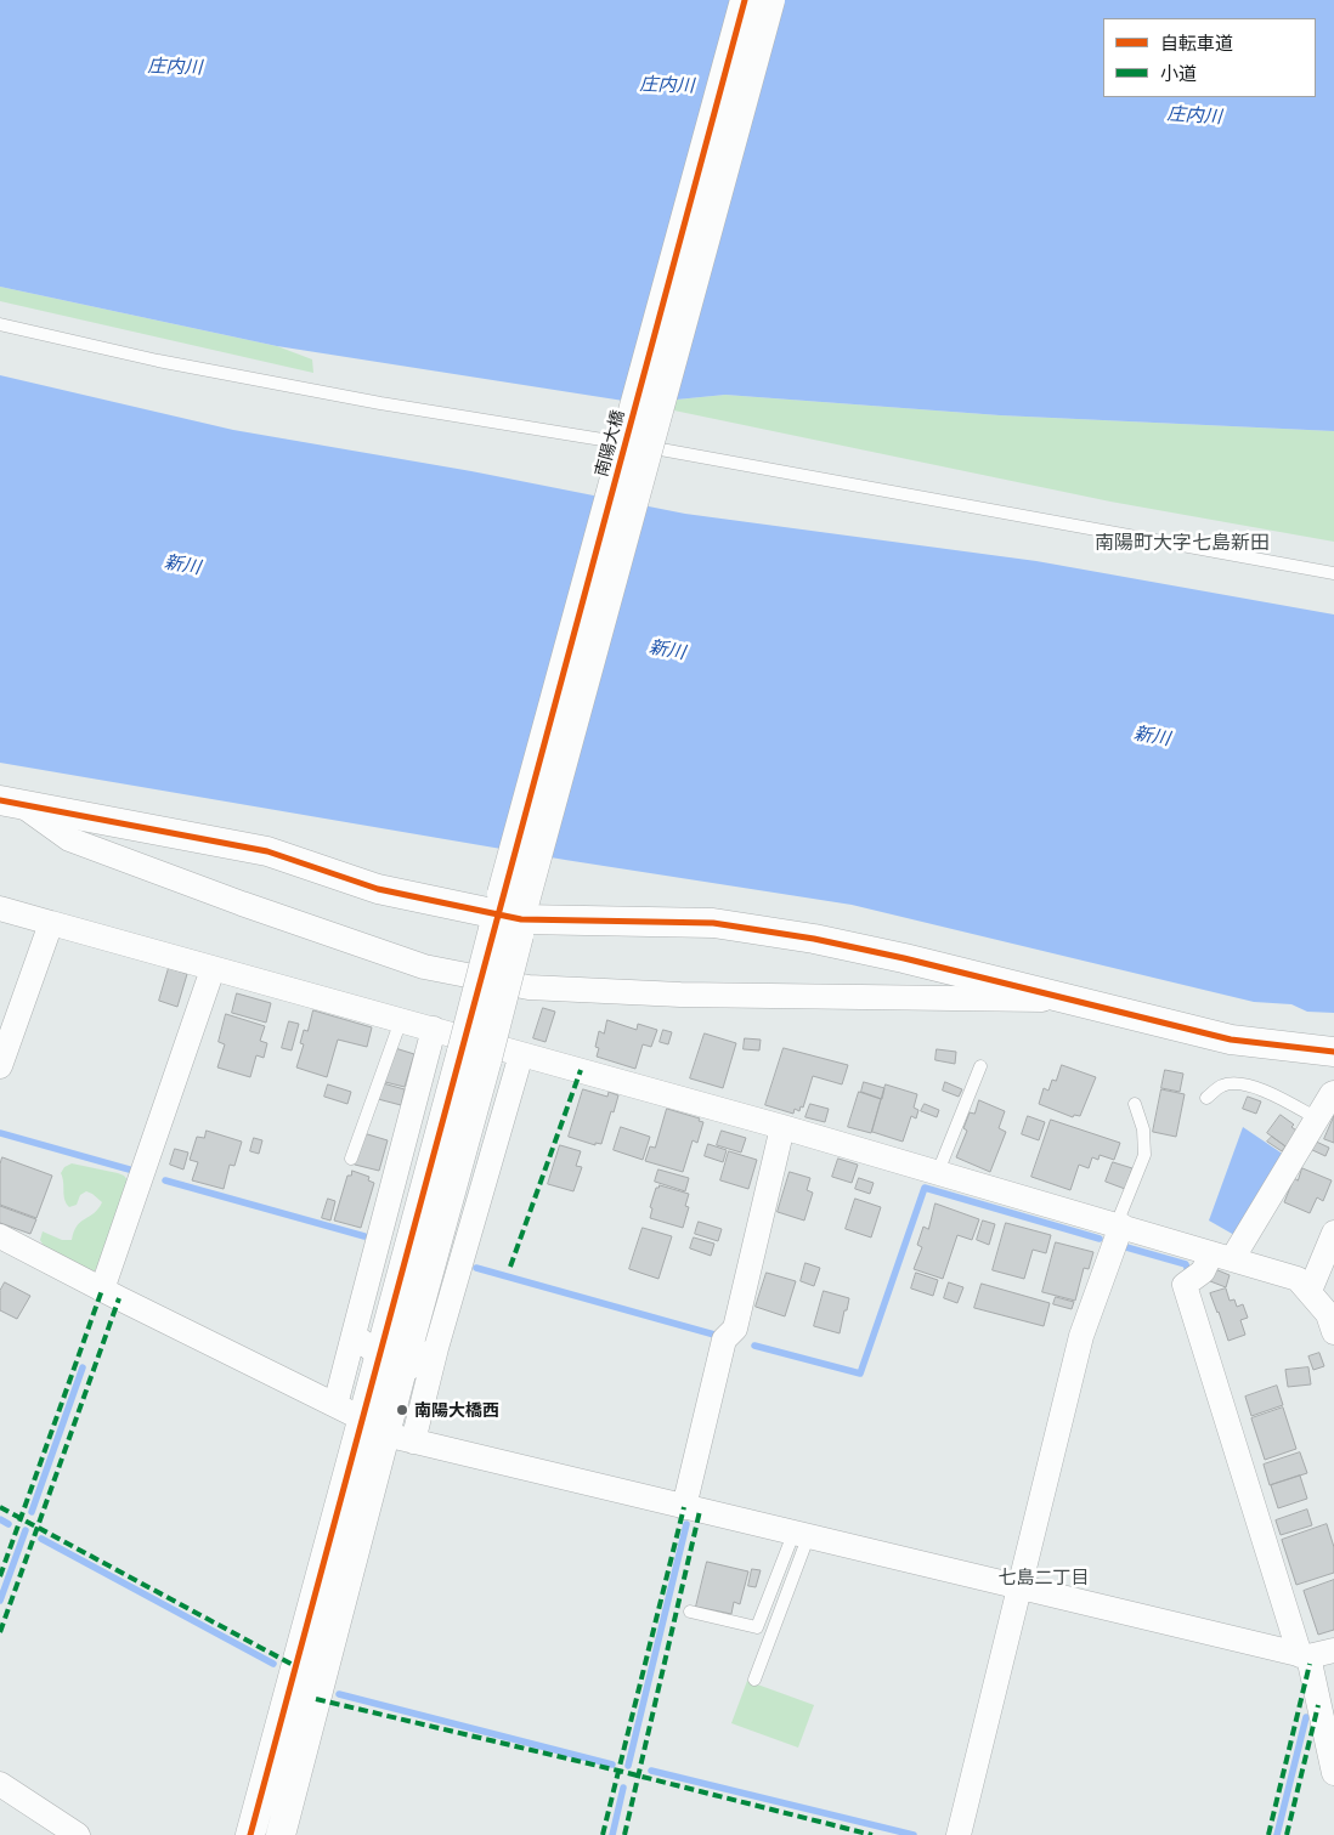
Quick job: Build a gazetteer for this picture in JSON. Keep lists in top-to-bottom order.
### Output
{
  "streets": {
    "street": ["南陽大橋"]
  },
  "districts": ["南陽町大字七島新田", "七島二丁目"],
  "water": ["庄内川", "新川"],
  "places": ["南陽大橋西"],
  "legend": ["自転車道", "小道"]
}
